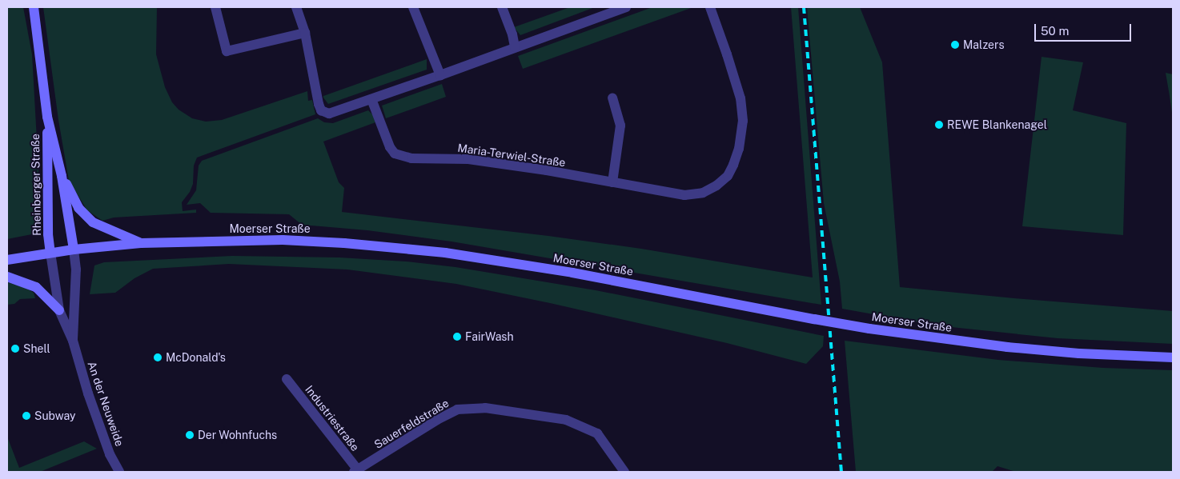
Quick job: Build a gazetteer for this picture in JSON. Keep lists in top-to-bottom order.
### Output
{
  "streets": {
    "main road": ["Rheinberger Straße", "Moerser Straße"],
    "street": [
      "Maria-Terwiel-Straße",
      "An der Neuweide",
      "Industriestraße",
      "Sauerfeldstraße"
    ]
  },
  "crossings": [
    ["Rheinberger Straße", "Moerser Straße"],
    ["Rheinberger Straße", "An der Neuweide"],
    ["Moerser Straße", "An der Neuweide"],
    ["Industriestraße", "Sauerfeldstraße"]
  ],
  "places": [
    "Malzers",
    "REWE Blankenagel",
    "FairWash",
    "Shell",
    "McDonald's",
    "Subway",
    "Der Wohnfuchs"
  ],
  "scale_bar": "50 m"
}
